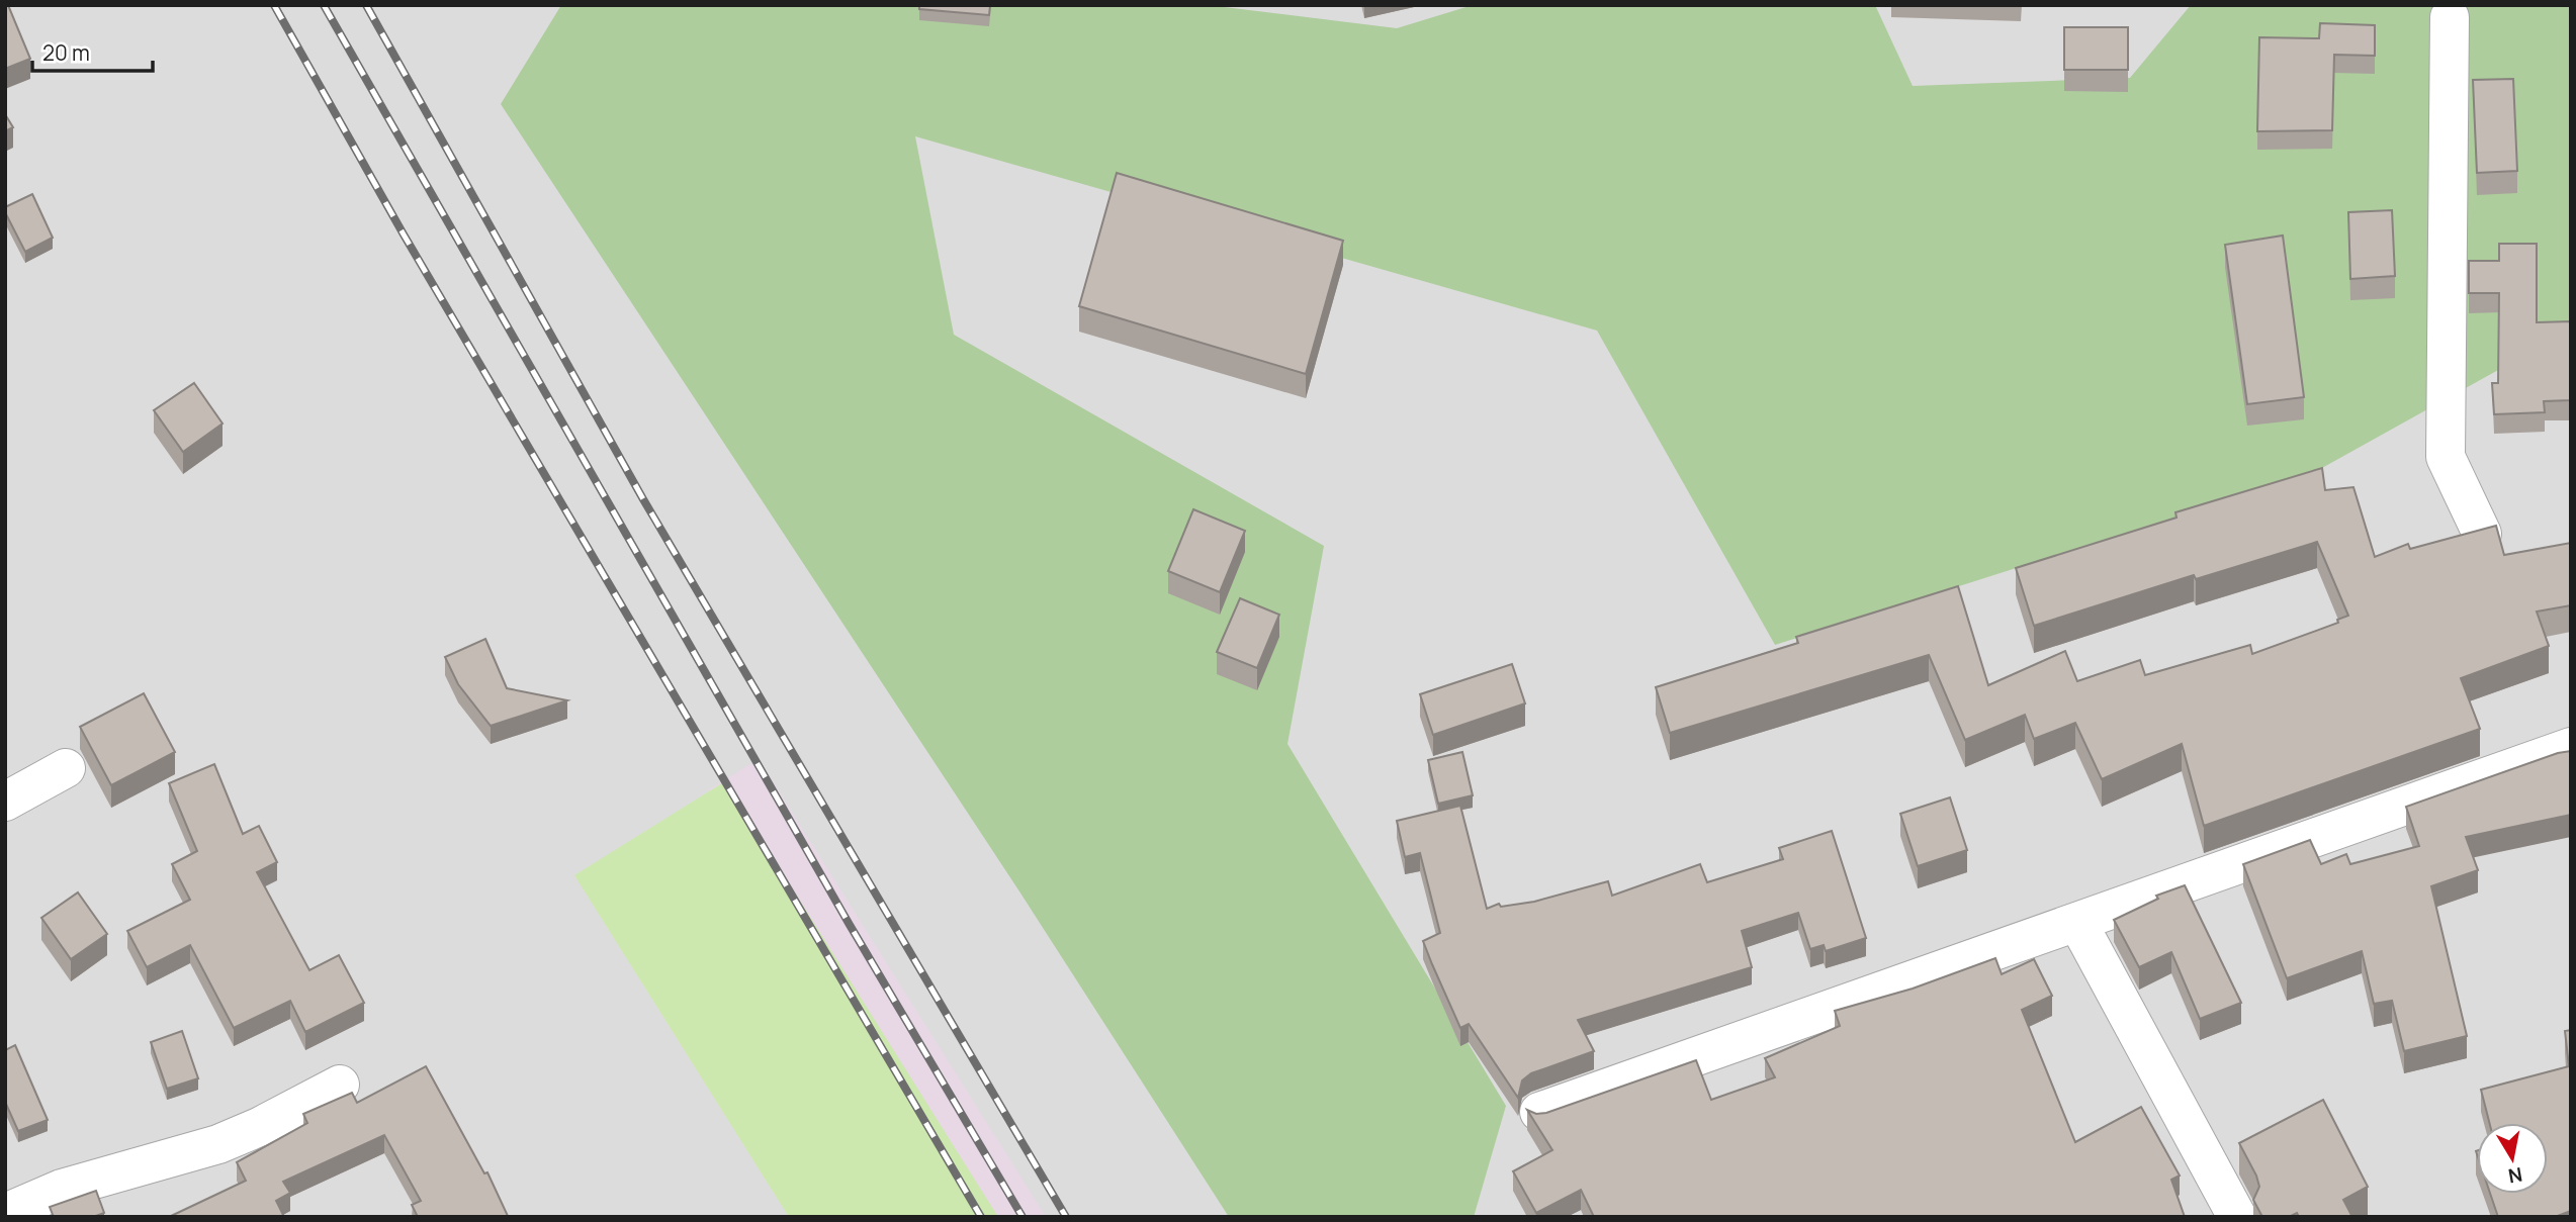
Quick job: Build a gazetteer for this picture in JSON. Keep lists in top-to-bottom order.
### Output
{
  "scale_bar": "20 m",
  "north": "bottom"
}
